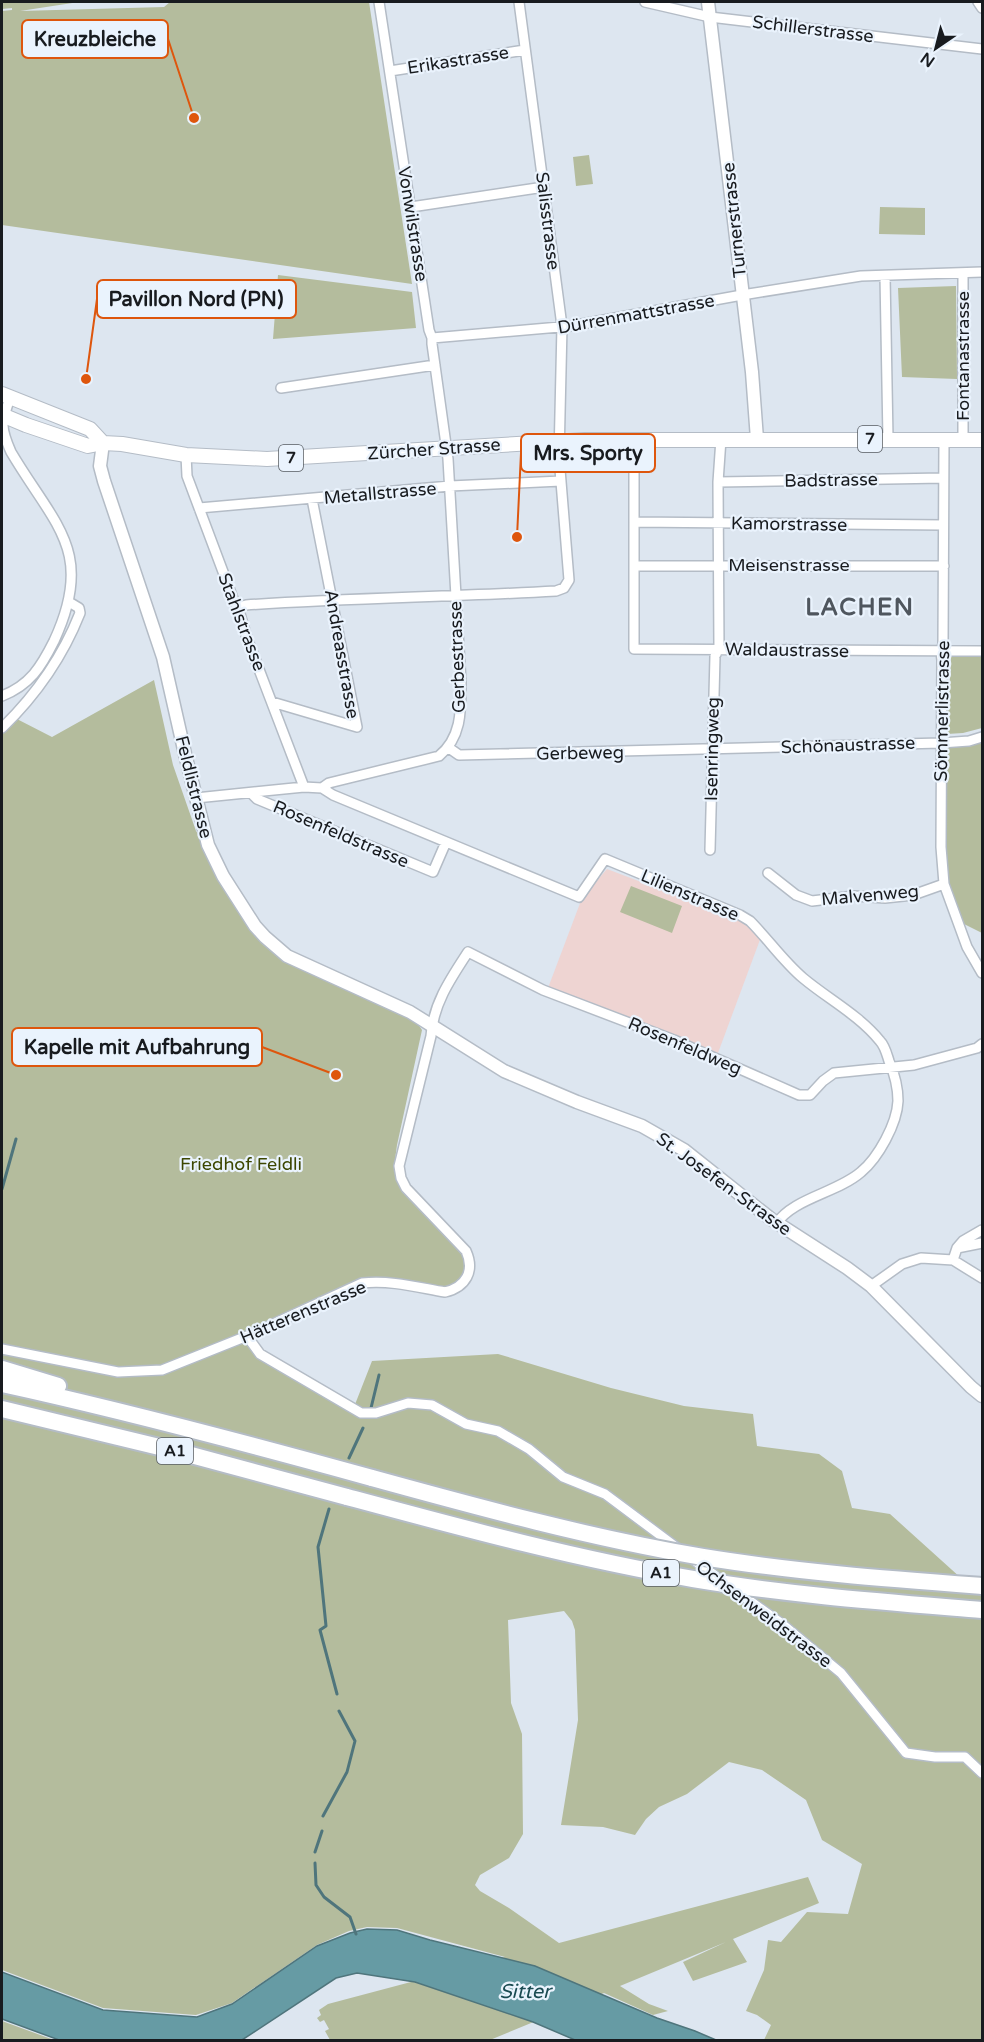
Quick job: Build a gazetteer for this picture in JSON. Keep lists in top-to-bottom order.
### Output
{
  "streets": {
    "highway": ["A1"],
    "main road": ["7", "Zürcher Strasse"],
    "street": [
      "Schillerstrasse",
      "Erikastrasse",
      "Turnerstrasse",
      "Salisstrasse",
      "Vonwilstrasse",
      "Dürrenmattstrasse",
      "Fontanastrasse",
      "Badstrasse",
      "Metallstrasse",
      "Kamorstrasse",
      "Meisenstrasse",
      "Stahlstrasse",
      "Waldaustrasse",
      "Andreasstrasse",
      "Gerbestrasse",
      "Sömmerlistrasse",
      "Schönaustrasse",
      "Isenringweg",
      "Gerbeweg",
      "Feldlistrasse",
      "Rosenfeldstrasse",
      "Lilienstrasse",
      "Malvenweg",
      "Rosenfeldweg",
      "St. Josefen-Strasse",
      "Hätterenstrasse",
      "Ochsenweidstrasse"
    ]
  },
  "crossings": [
    ["Schillerstrasse", "Turnerstrasse"],
    ["Erikastrasse", "Salisstrasse"],
    ["Erikastrasse", "Vonwilstrasse"],
    ["Turnerstrasse", "Dürrenmattstrasse"],
    ["Turnerstrasse", "Zürcher Strasse"],
    ["Salisstrasse", "Dürrenmattstrasse"],
    ["Salisstrasse", "Zürcher Strasse"],
    ["Salisstrasse", "Metallstrasse"],
    ["Salisstrasse", "Gerbestrasse"],
    ["Vonwilstrasse", "Dürrenmattstrasse"],
    ["Vonwilstrasse", "Zürcher Strasse"],
    ["Vonwilstrasse", "Gerbestrasse"],
    ["Dürrenmattstrasse", "Fontanastrasse"],
    ["Fontanastrasse", "Zürcher Strasse"],
    ["7", "Zürcher Strasse"],
    ["7", "Feldlistrasse"],
    ["Zürcher Strasse", "Stahlstrasse"],
    ["Zürcher Strasse", "Gerbestrasse"],
    ["Zürcher Strasse", "Sömmerlistrasse"],
    ["Zürcher Strasse", "Isenringweg"],
    ["Zürcher Strasse", "Feldlistrasse"],
    ["Badstrasse", "Sömmerlistrasse"],
    ["Badstrasse", "Isenringweg"],
    ["Metallstrasse", "Stahlstrasse"],
    ["Metallstrasse", "Andreasstrasse"],
    ["Metallstrasse", "Gerbestrasse"],
    ["Kamorstrasse", "Sömmerlistrasse"],
    ["Kamorstrasse", "Isenringweg"],
    ["Meisenstrasse", "Waldaustrasse"],
    ["Meisenstrasse", "Sömmerlistrasse"],
    ["Meisenstrasse", "Isenringweg"],
    ["Stahlstrasse", "Andreasstrasse"],
    ["Waldaustrasse", "Sömmerlistrasse"],
    ["Waldaustrasse", "Isenringweg"],
    ["Gerbestrasse", "Gerbeweg"],
    ["Sömmerlistrasse", "Schönaustrasse"],
    ["Sömmerlistrasse", "Malvenweg"],
    ["Schönaustrasse", "Isenringweg"],
    ["Schönaustrasse", "Gerbeweg"],
    ["Isenringweg", "Gerbeweg"],
    ["Feldlistrasse", "Rosenfeldweg"],
    ["Feldlistrasse", "St. Josefen-Strasse"],
    ["Feldlistrasse", "Hätterenstrasse"],
    ["Rosenfeldstrasse", "Lilienstrasse"],
    ["Lilienstrasse", "Rosenfeldweg"],
    ["Lilienstrasse", "St. Josefen-Strasse"],
    ["Rosenfeldweg", "St. Josefen-Strasse"],
    ["Rosenfeldweg", "Hätterenstrasse"],
    ["St. Josefen-Strasse", "Hätterenstrasse"],
    ["Hätterenstrasse", "Ochsenweidstrasse"]
  ],
  "districts": ["LACHEN"],
  "water": ["Sitter"],
  "parks": ["Friedhof Feldli"],
  "places": [
    "Kreuzbleiche",
    "Pavillon Nord (PN)",
    "Mrs. Sporty",
    "Kapelle mit Aufbahrung"
  ],
  "north": "bottom left"
}
